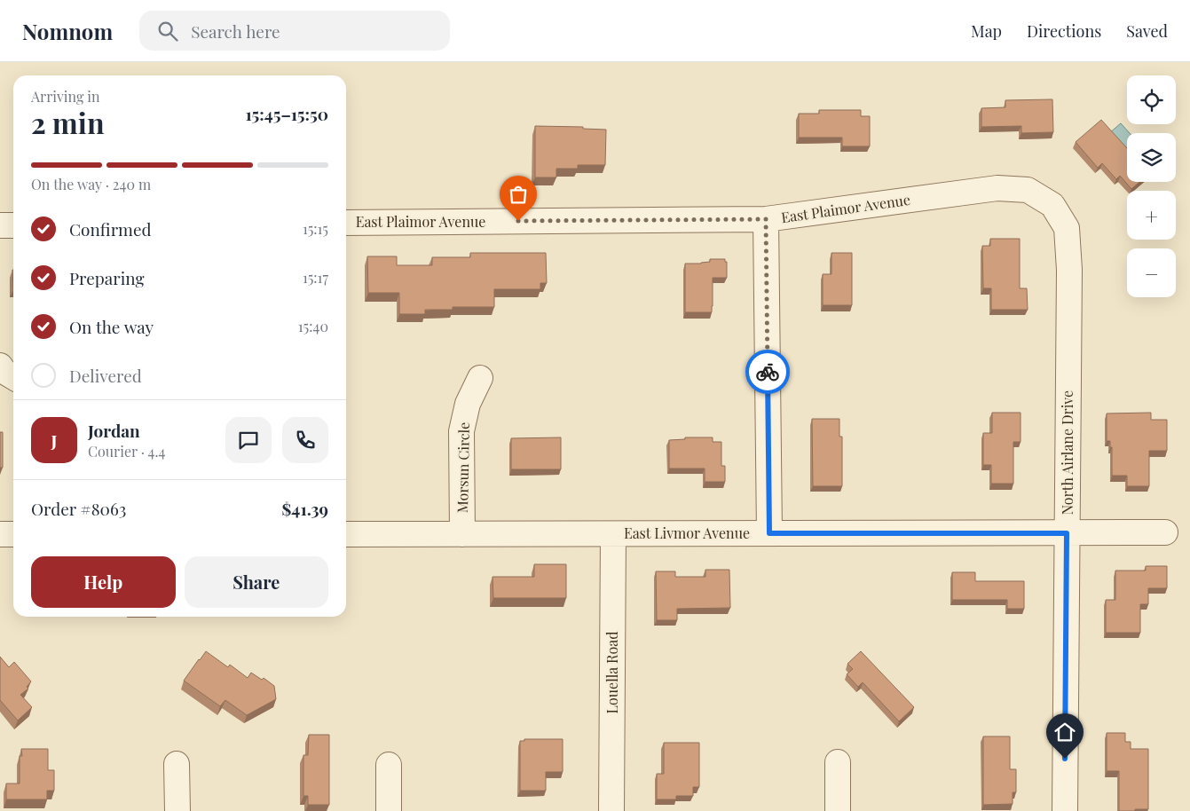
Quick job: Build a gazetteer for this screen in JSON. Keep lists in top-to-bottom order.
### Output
{
  "streets": {
    "street": [
      "East Plaimor Avenue",
      "North Airlane Drive",
      "Morsun Circle",
      "East Livmor Avenue",
      "Louella Road"
    ]
  },
  "crossings": [
    ["East Plaimor Avenue", "North Airlane Drive"],
    ["North Airlane Drive", "East Livmor Avenue"],
    ["Morsun Circle", "East Livmor Avenue"],
    ["East Livmor Avenue", "Louella Road"]
  ],
  "page": {
    "header": "Nomnom",
    "search": "Search here",
    "nav": ["Map", "Directions", "Saved"],
    "map_buttons": ["+", "−"],
    "heading": ["2 min", "Arriving in", "15:45–15:50"],
    "panel": [
      "Jordan",
      "Courier · 4.4",
      "Order #8063",
      "$41.39"
    ],
    "bar": "On the way · 240 m",
    "list": [
      ["Confirmed", "15:15"],
      ["Preparing", "15:17"],
      ["On the way", "15:40"],
      "Delivered"
    ],
    "round": "J",
    "buttons": ["Help", "Share"]
  }
}
